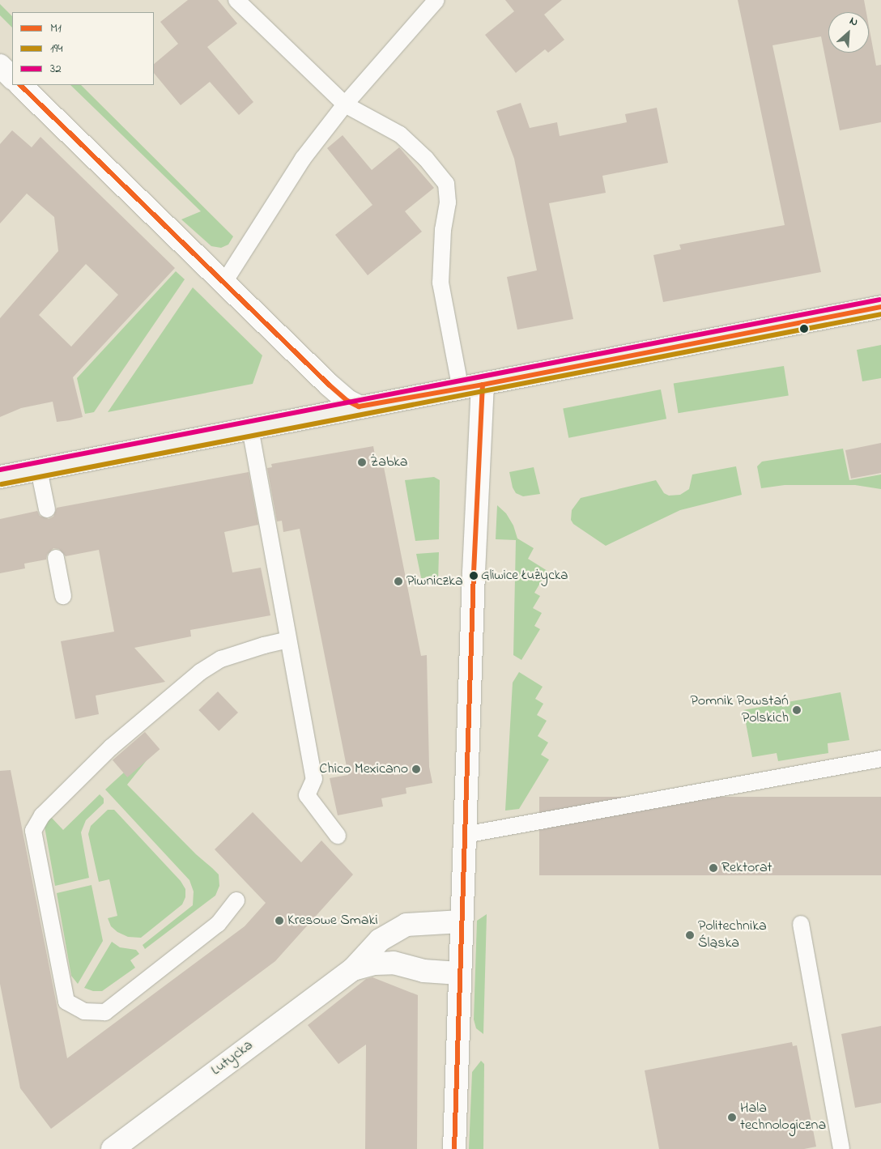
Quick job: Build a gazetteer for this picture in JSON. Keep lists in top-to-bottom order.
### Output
{
  "streets": {
    "street": ["Lutycka"]
  },
  "places": [
    "Żabka",
    "Gliwice Łużycka",
    "Piwniczka",
    "Pomnik Powstań Polskich",
    "Chico Mexicano",
    "Rektorat",
    "Kresowe Smaki",
    "Politechnika Śląska",
    "Hala technologiczna"
  ],
  "lines": ["transit line M1", "transit line 32", "transit line 194"],
  "legend": ["M1", "194", "32"],
  "north": "top right"
}
